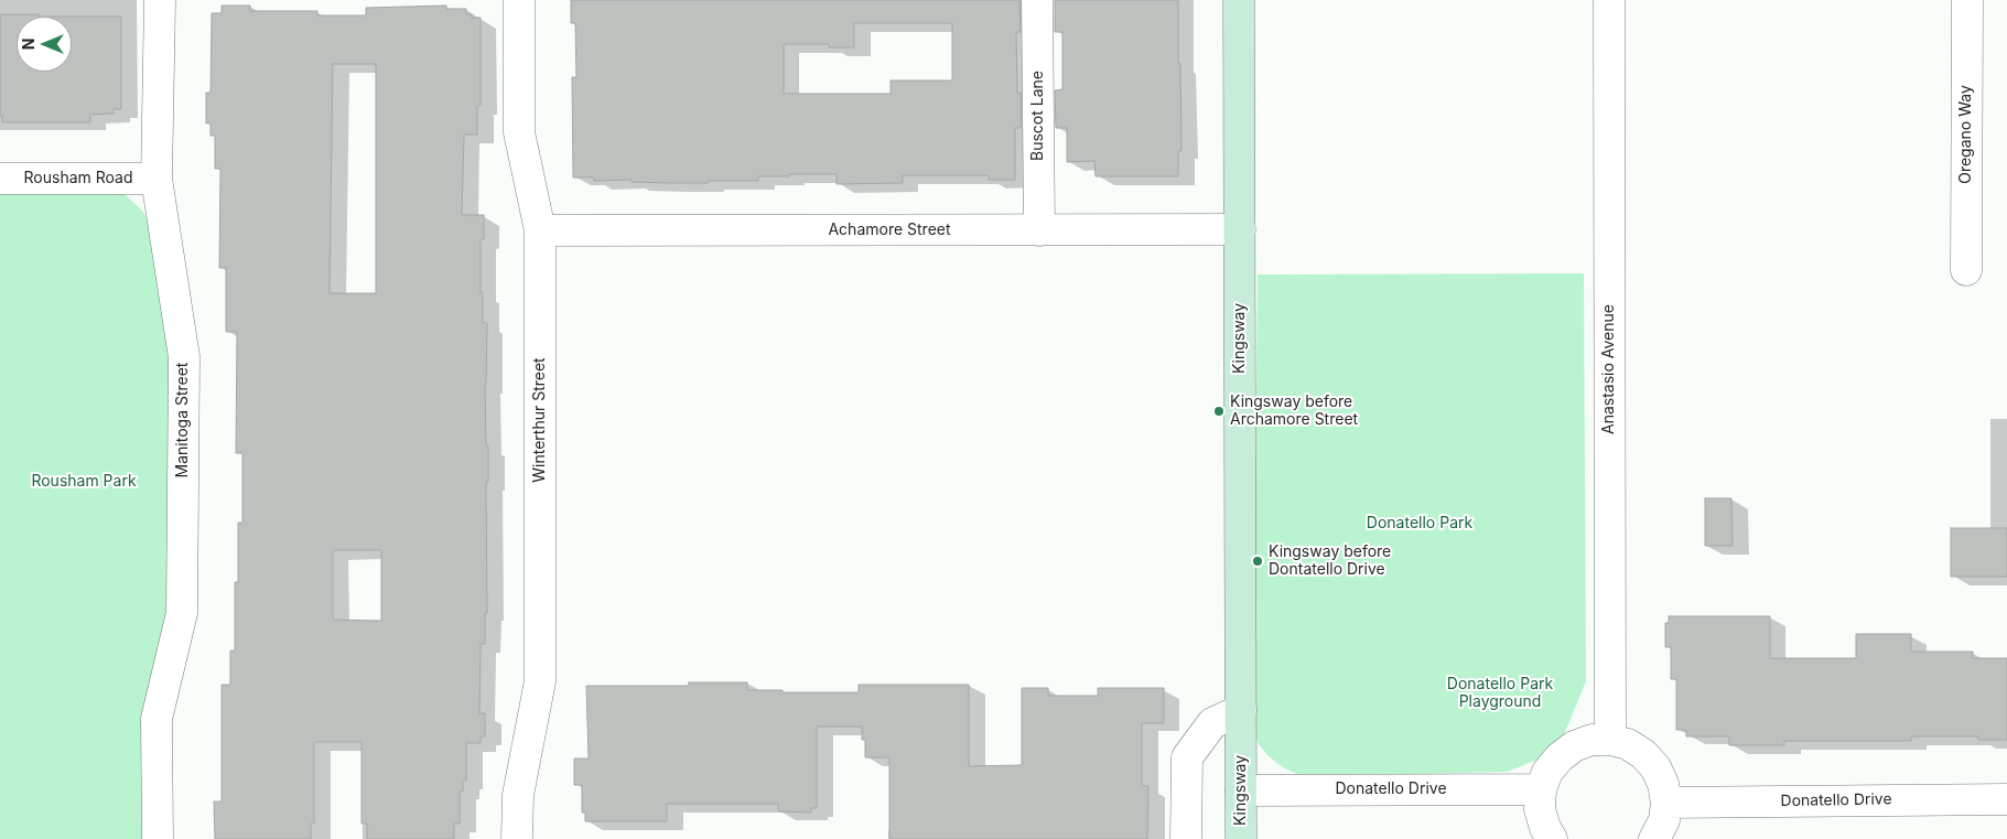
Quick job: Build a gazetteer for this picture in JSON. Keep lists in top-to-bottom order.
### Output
{
  "streets": {
    "street": [
      "Buscot Lane",
      "Oregano Way",
      "Rousham Road",
      "Achamore Street",
      "Kingsway",
      "Anastasio Avenue",
      "Manitoga Street",
      "Winterthur Street",
      "Donatello Drive"
    ]
  },
  "crossings": [
    ["Buscot Lane", "Achamore Street"],
    ["Rousham Road", "Manitoga Street"],
    ["Achamore Street", "Kingsway"],
    ["Achamore Street", "Winterthur Street"],
    ["Kingsway", "Donatello Drive"]
  ],
  "parks": ["Rousham Park", "Donatello Park", "Donatello Park Playground"],
  "places": ["Kingsway before Archamore Street", "Kingsway before Dontatello Drive"],
  "north": "left"
}
